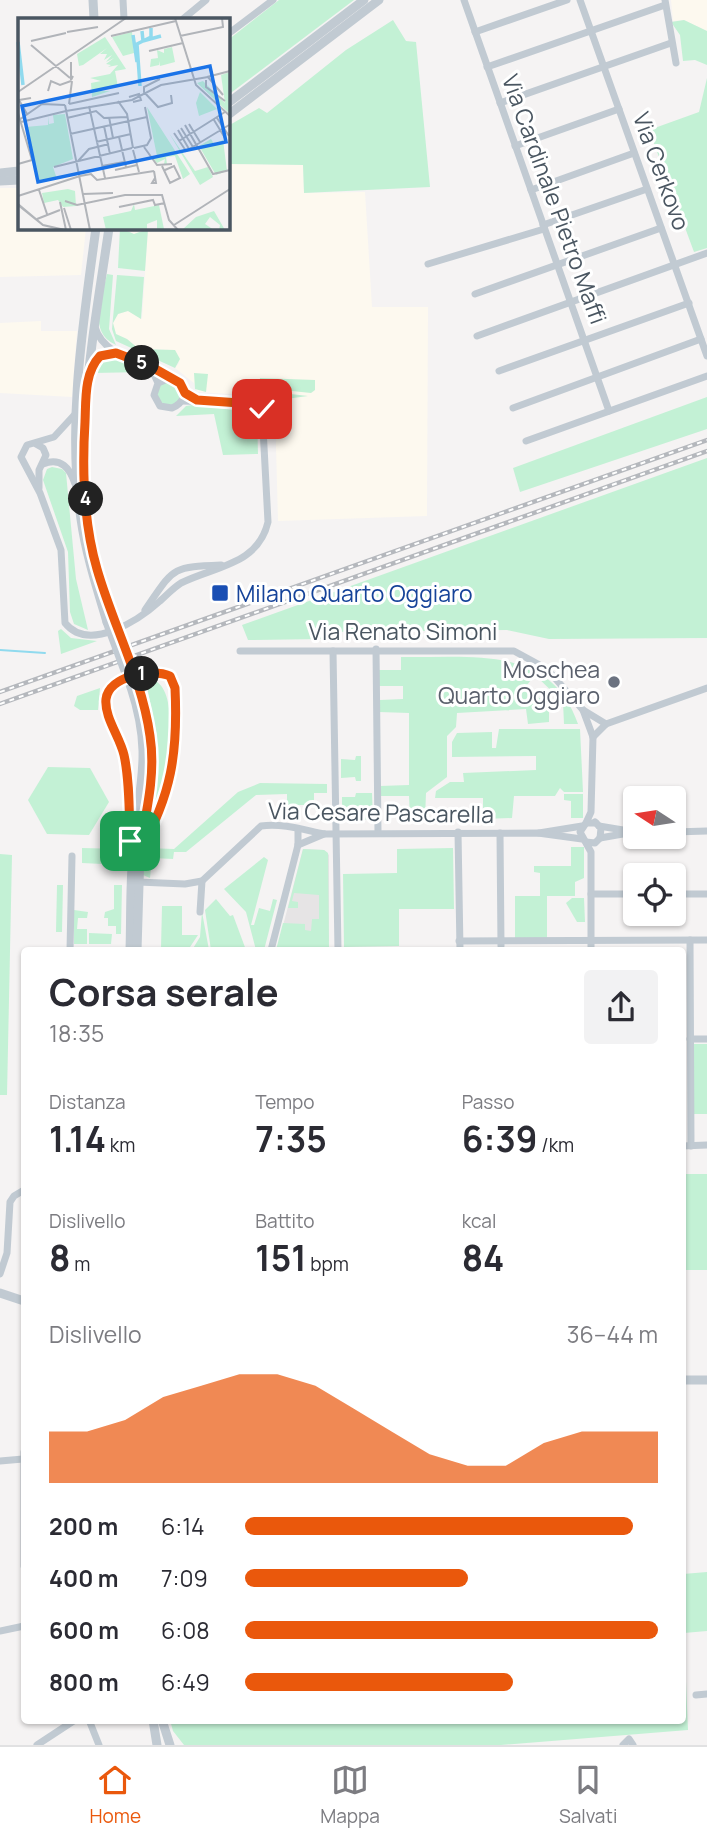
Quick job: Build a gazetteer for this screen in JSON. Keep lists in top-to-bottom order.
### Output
{
  "streets": {
    "street": [
      "Via Cerkovo",
      "Via Cardinale Pietro Maffi",
      "Via Renato Simoni",
      "Via Cesare Pascarella"
    ]
  },
  "places": {
    "transit": ["Milano Quarto Oggiaro"],
    "other": ["Moschea Quarto Oggiaro"]
  },
  "north": "left",
  "page": {
    "pins": ["5", "4", "1"],
    "heading": ["Corsa serale", "18:35"],
    "stats": [
      ["Distanza", "1.14 km"],
      ["Tempo", "7:35"],
      ["Passo", "6:39 /km"],
      ["Dislivello", "8 m"],
      ["Battito", "151 bpm"],
      ["kcal", "84"]
    ],
    "chart": ["Dislivello", "36–44 m"],
    "list": [
      {
        "name": "200 m",
        "note": "6:14"
      },
      {
        "name": "400 m",
        "note": "7:09"
      },
      {
        "name": "600 m",
        "note": "6:08"
      },
      {
        "name": "800 m",
        "note": "6:49"
      }
    ],
    "tabs": ["Home", "Mappa", "Salvati"]
  }
}
